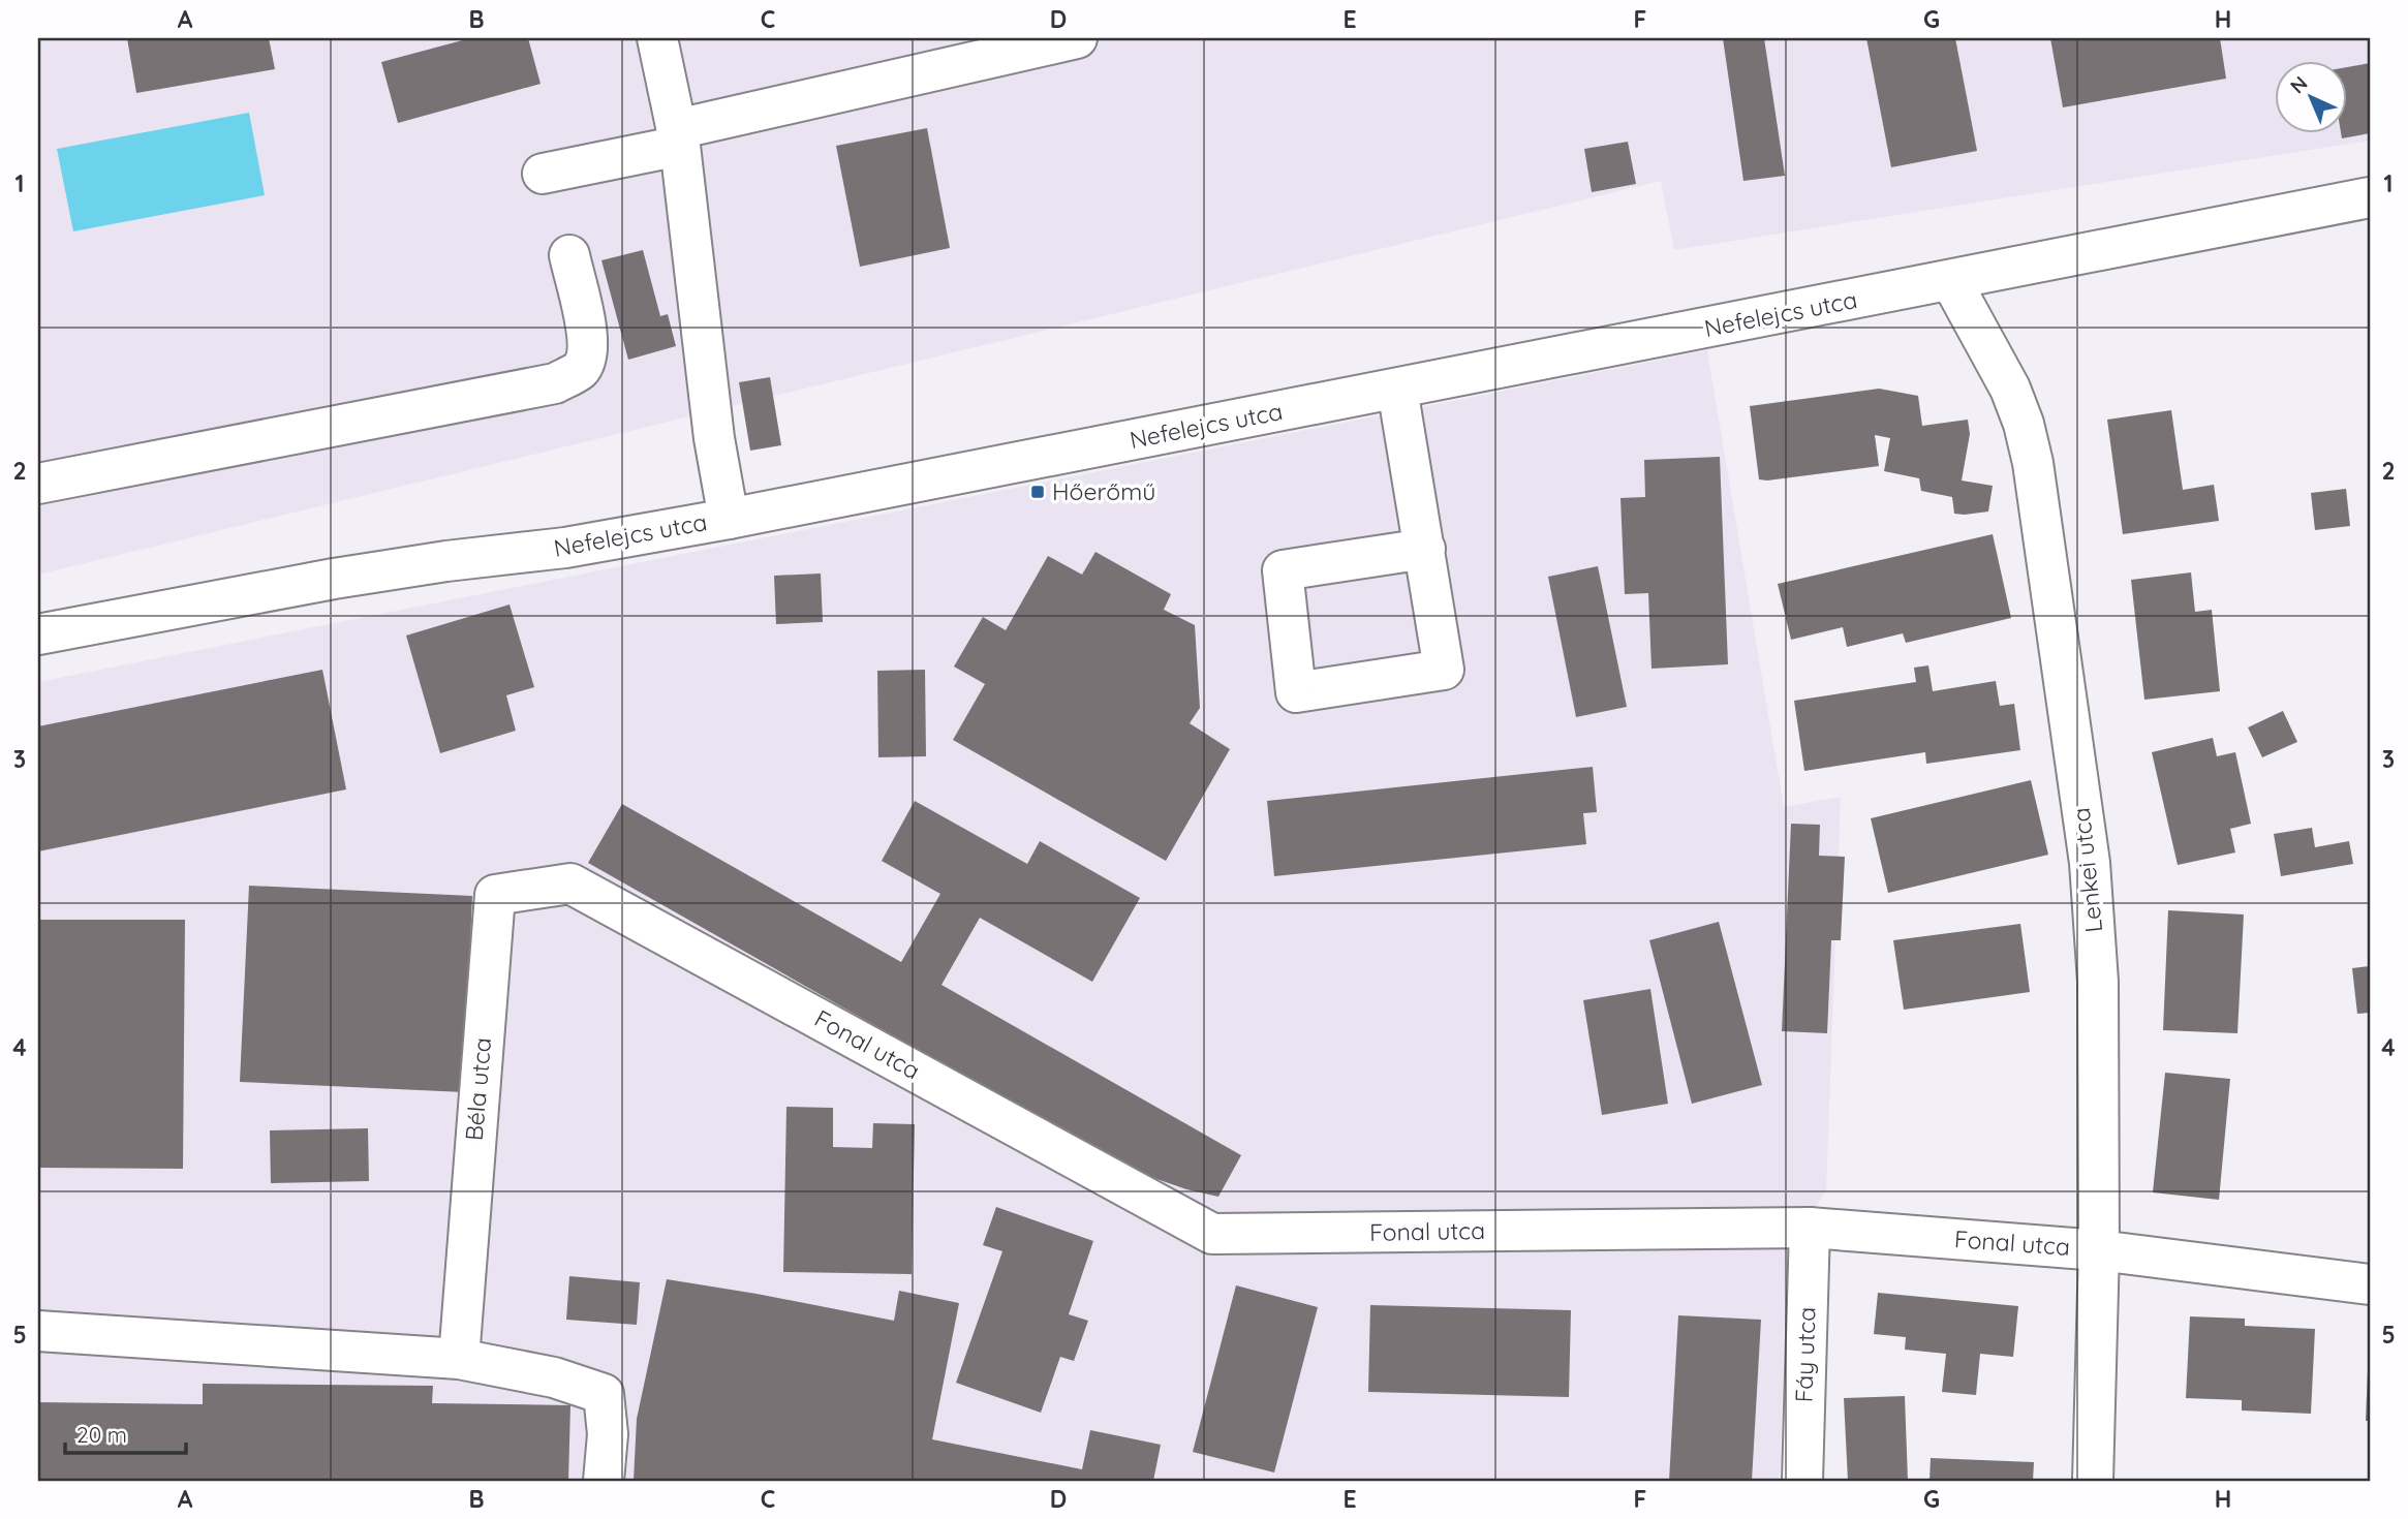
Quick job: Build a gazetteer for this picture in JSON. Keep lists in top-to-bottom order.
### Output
{
  "streets": {
    "street": [
      "Nefelejcs utca",
      "Lenkei utca",
      "Fonal utca",
      "Béla utca",
      "Fáy utca"
    ]
  },
  "crossings": [
    ["Nefelejcs utca", "Lenkei utca"],
    ["Lenkei utca", "Fonal utca"],
    ["Fonal utca", "Béla utca"],
    ["Fonal utca", "Fáy utca"]
  ],
  "places": {
    "transit": ["Hőerőmű"]
  },
  "scale_bar": "20 m",
  "north": "top left",
  "grid": {
    "columns": [
      "A",
      "B",
      "C",
      "D",
      "E",
      "F",
      "G",
      "H"
    ],
    "rows": [
      "1",
      "2",
      "3",
      "4",
      "5"
    ]
  }
}
